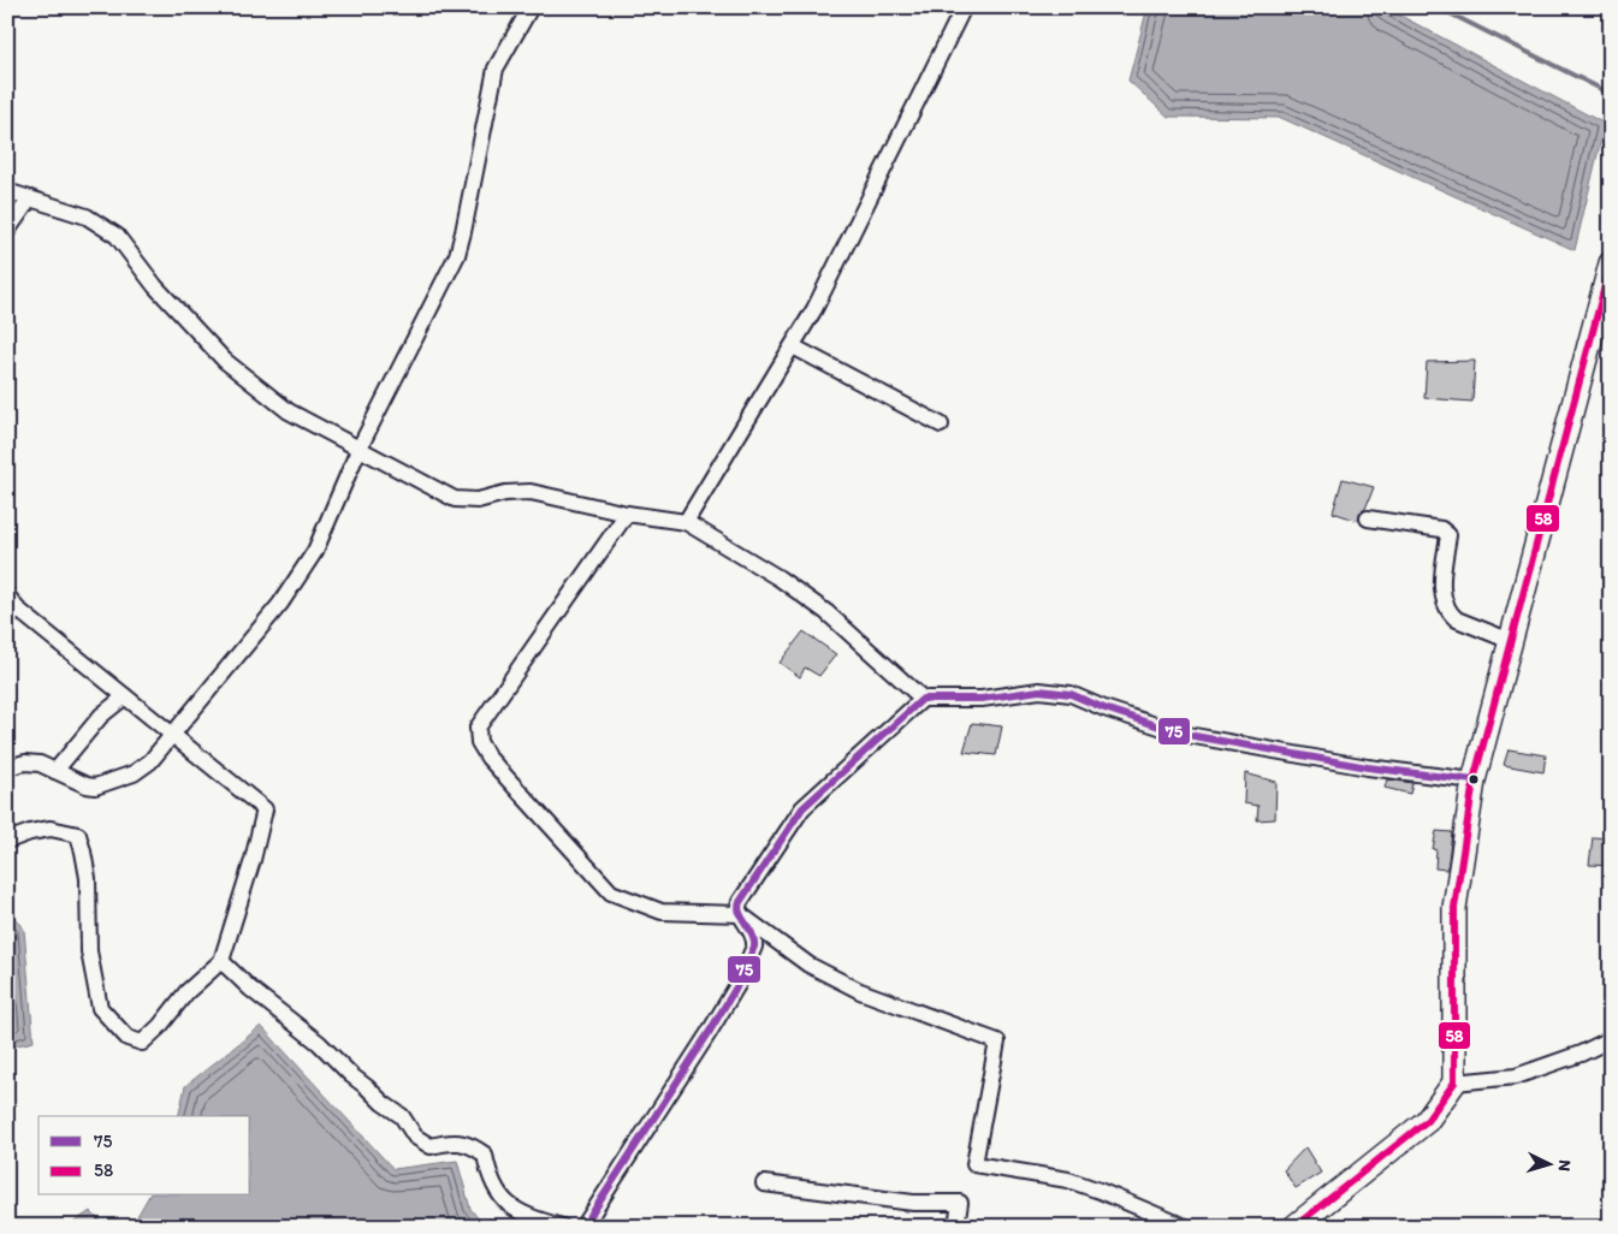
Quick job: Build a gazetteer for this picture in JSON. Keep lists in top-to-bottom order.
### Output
{
  "lines": ["transit line 58", "transit line 75"],
  "legend": ["75", "58"],
  "north": "right"
}
